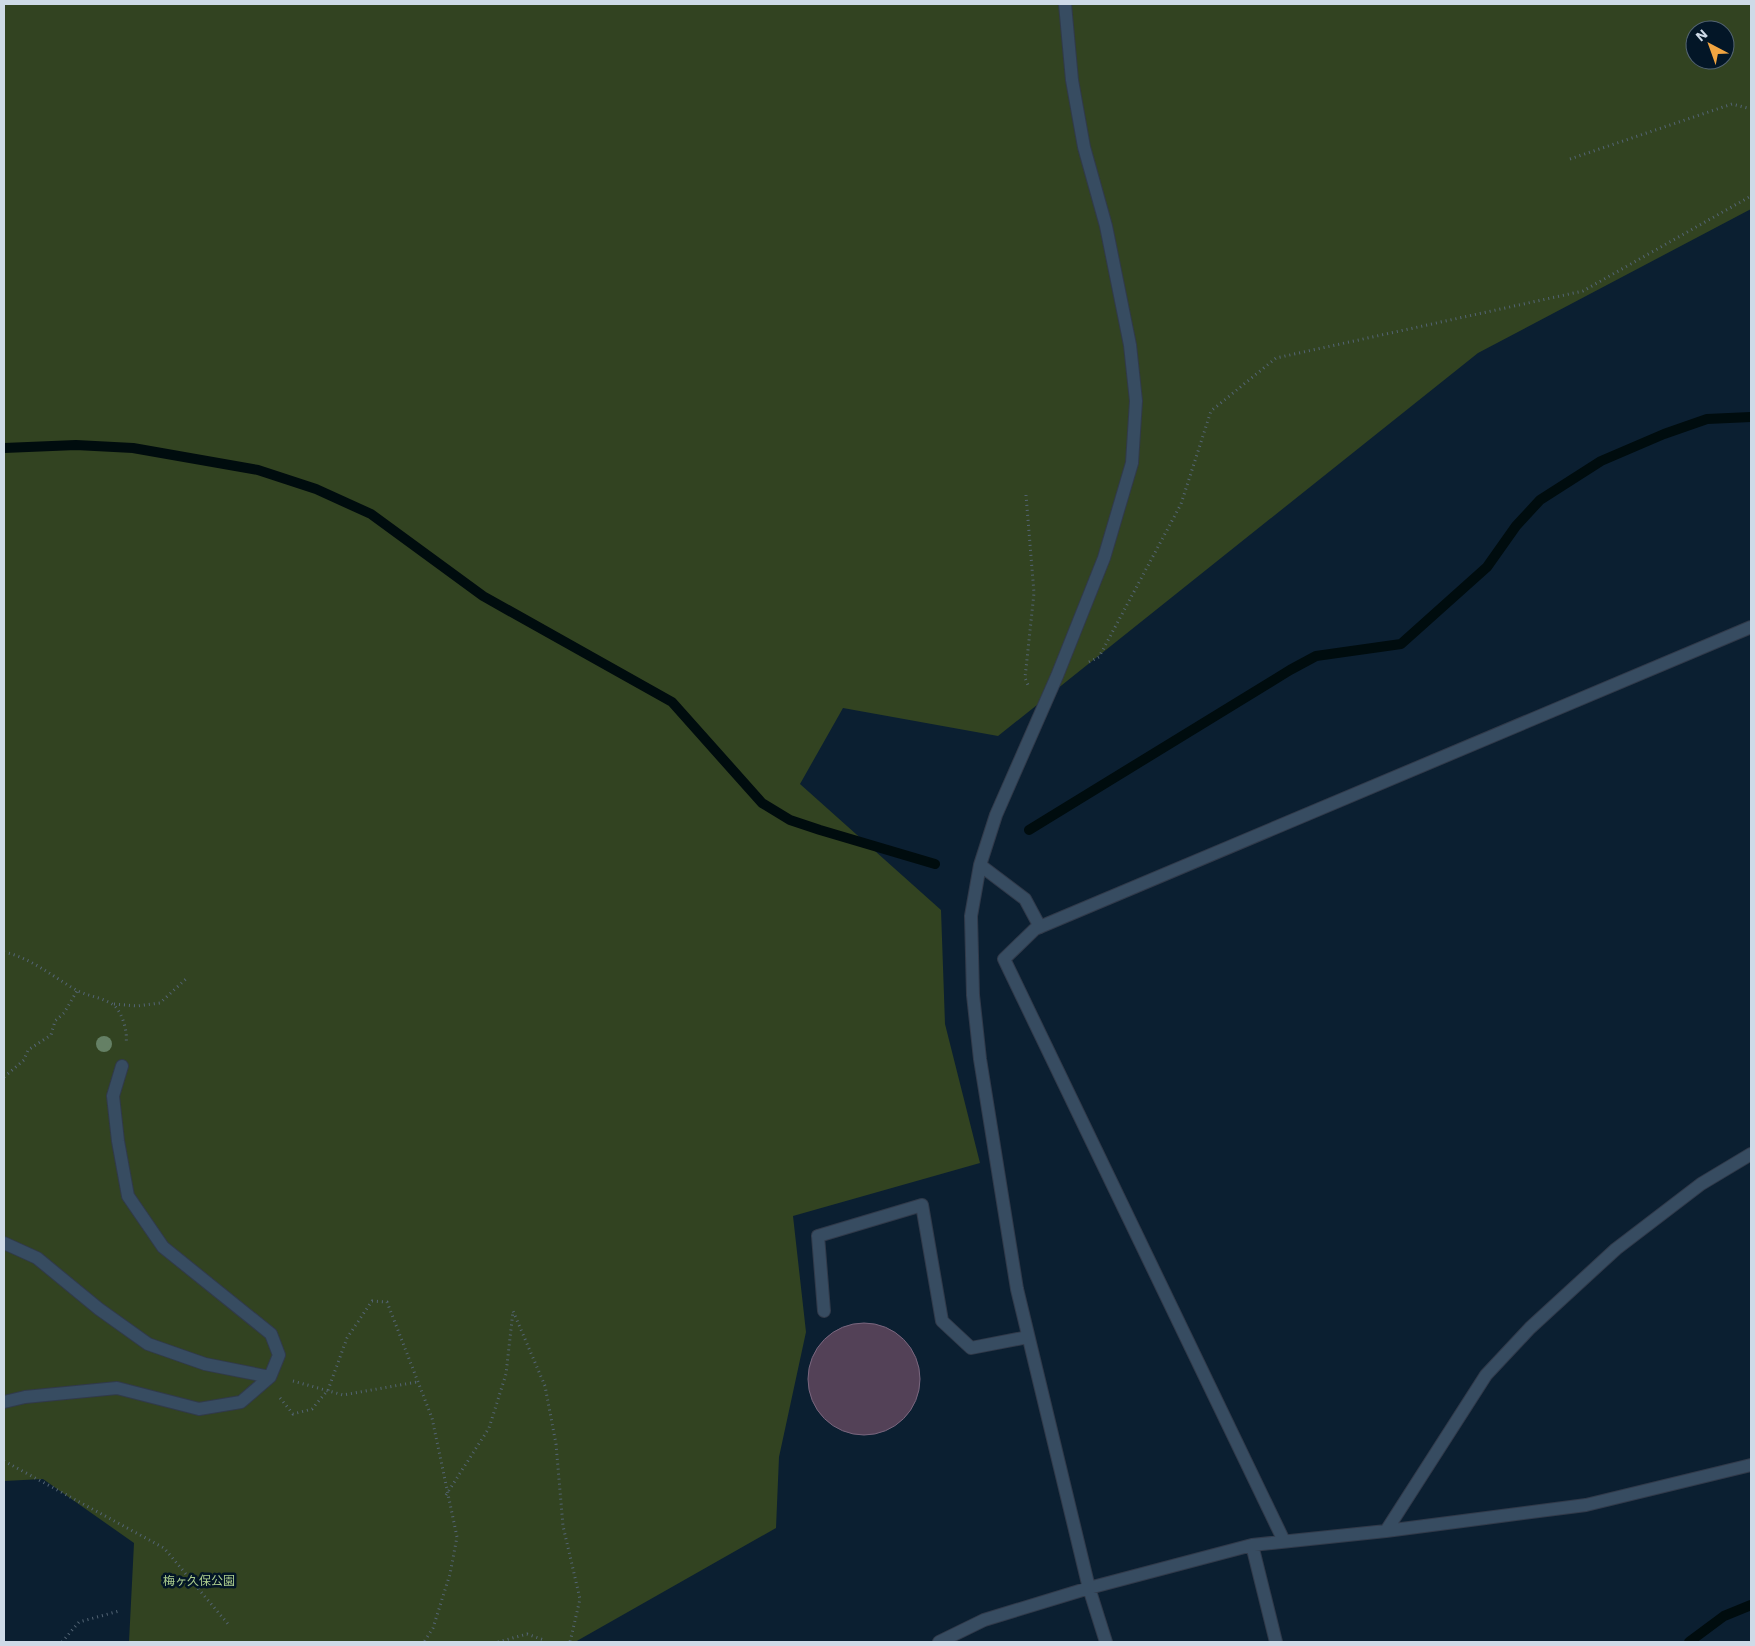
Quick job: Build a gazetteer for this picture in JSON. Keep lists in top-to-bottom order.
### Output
{
  "parks": ["梅ヶ久保公園"],
  "north": "top left"
}
